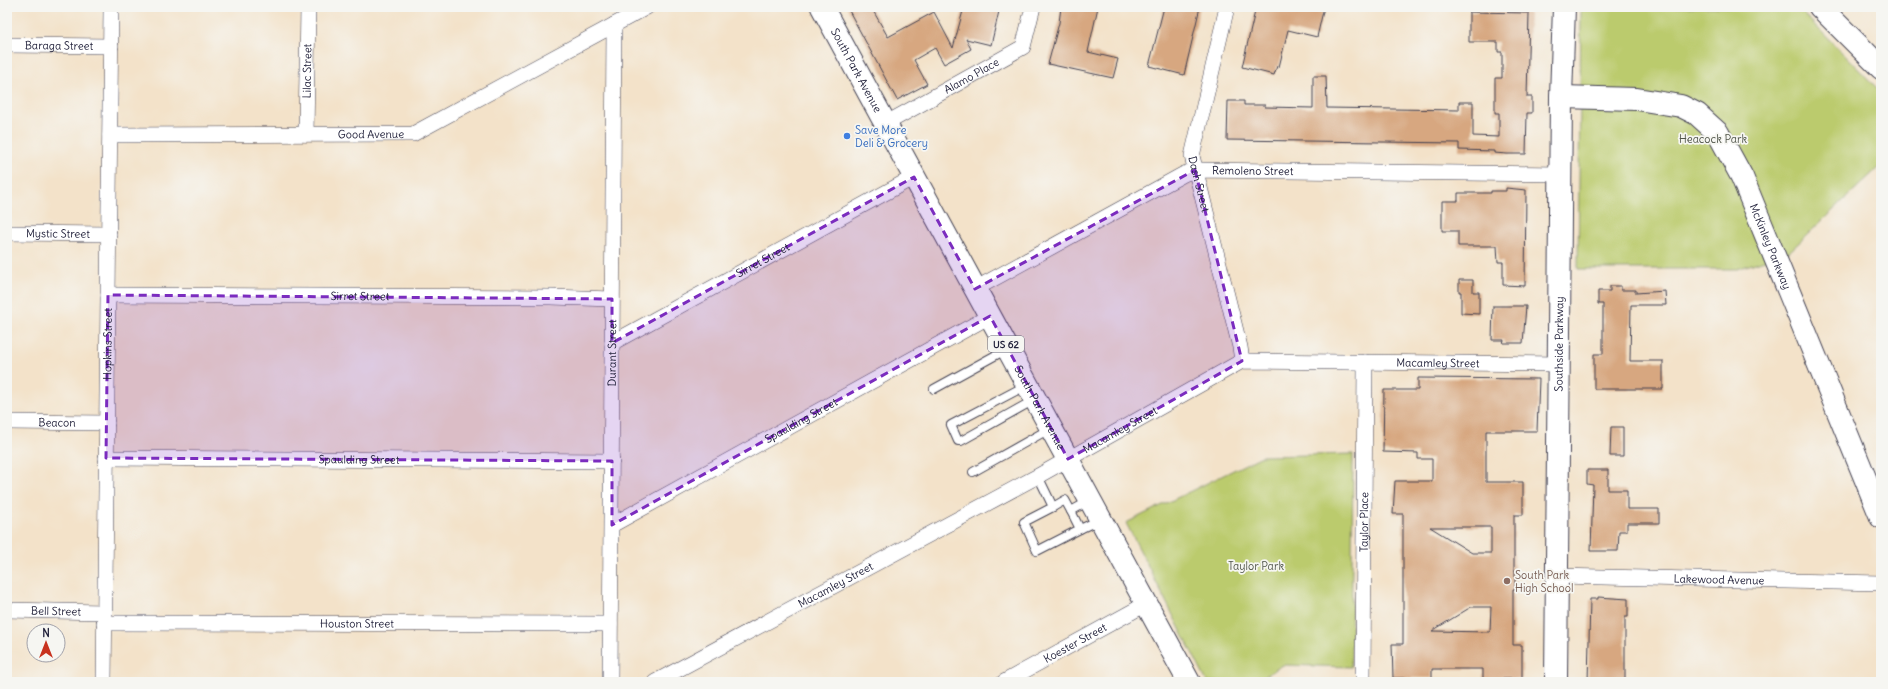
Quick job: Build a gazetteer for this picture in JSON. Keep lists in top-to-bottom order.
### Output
{
  "streets": {
    "street": [
      "Baraga Street",
      "Lilac Street",
      "South Park Avenue",
      "Alamo Place",
      "Good Avenue",
      "Remoleno Street",
      "Dash Street",
      "Mystic Street",
      "McKinley Parkway",
      "Sirret Street",
      "US 62",
      "Southside Parkway",
      "Hopkins Street",
      "Durant Street",
      "Macamley Street",
      "Spaulding Street",
      "Beacon",
      "Taylor Place",
      "Lakewood Avenue",
      "Bell Street",
      "Houston Street",
      "Koester Street"
    ]
  },
  "crossings": [
    ["Baraga Street", "Hopkins Street"],
    ["Lilac Street", "Good Avenue"],
    ["South Park Avenue", "Alamo Place"],
    ["South Park Avenue", "Remoleno Street"],
    ["South Park Avenue", "Sirret Street"],
    ["South Park Avenue", "Macamley Street"],
    ["South Park Avenue", "Spaulding Street"],
    ["South Park Avenue", "Koester Street"],
    ["Good Avenue", "Hopkins Street"],
    ["Good Avenue", "Durant Street"],
    ["Remoleno Street", "Dash Street"],
    ["Remoleno Street", "Southside Parkway"],
    ["Dash Street", "Macamley Street"],
    ["Mystic Street", "Hopkins Street"],
    ["McKinley Parkway", "Southside Parkway"],
    ["Sirret Street", "Hopkins Street"],
    ["Sirret Street", "Durant Street"],
    ["Southside Parkway", "Macamley Street"],
    ["Southside Parkway", "Lakewood Avenue"],
    ["Hopkins Street", "Spaulding Street"],
    ["Hopkins Street", "Beacon"],
    ["Hopkins Street", "Bell Street"],
    ["Hopkins Street", "Houston Street"],
    ["Durant Street", "Spaulding Street"],
    ["Durant Street", "Houston Street"],
    ["Macamley Street", "Taylor Place"],
    ["Bell Street", "Houston Street"]
  ],
  "parks": ["Heacock Park", "Taylor Park"],
  "places": ["Save More Deli & Grocery", "South Park High School"],
  "north": "top"
}
